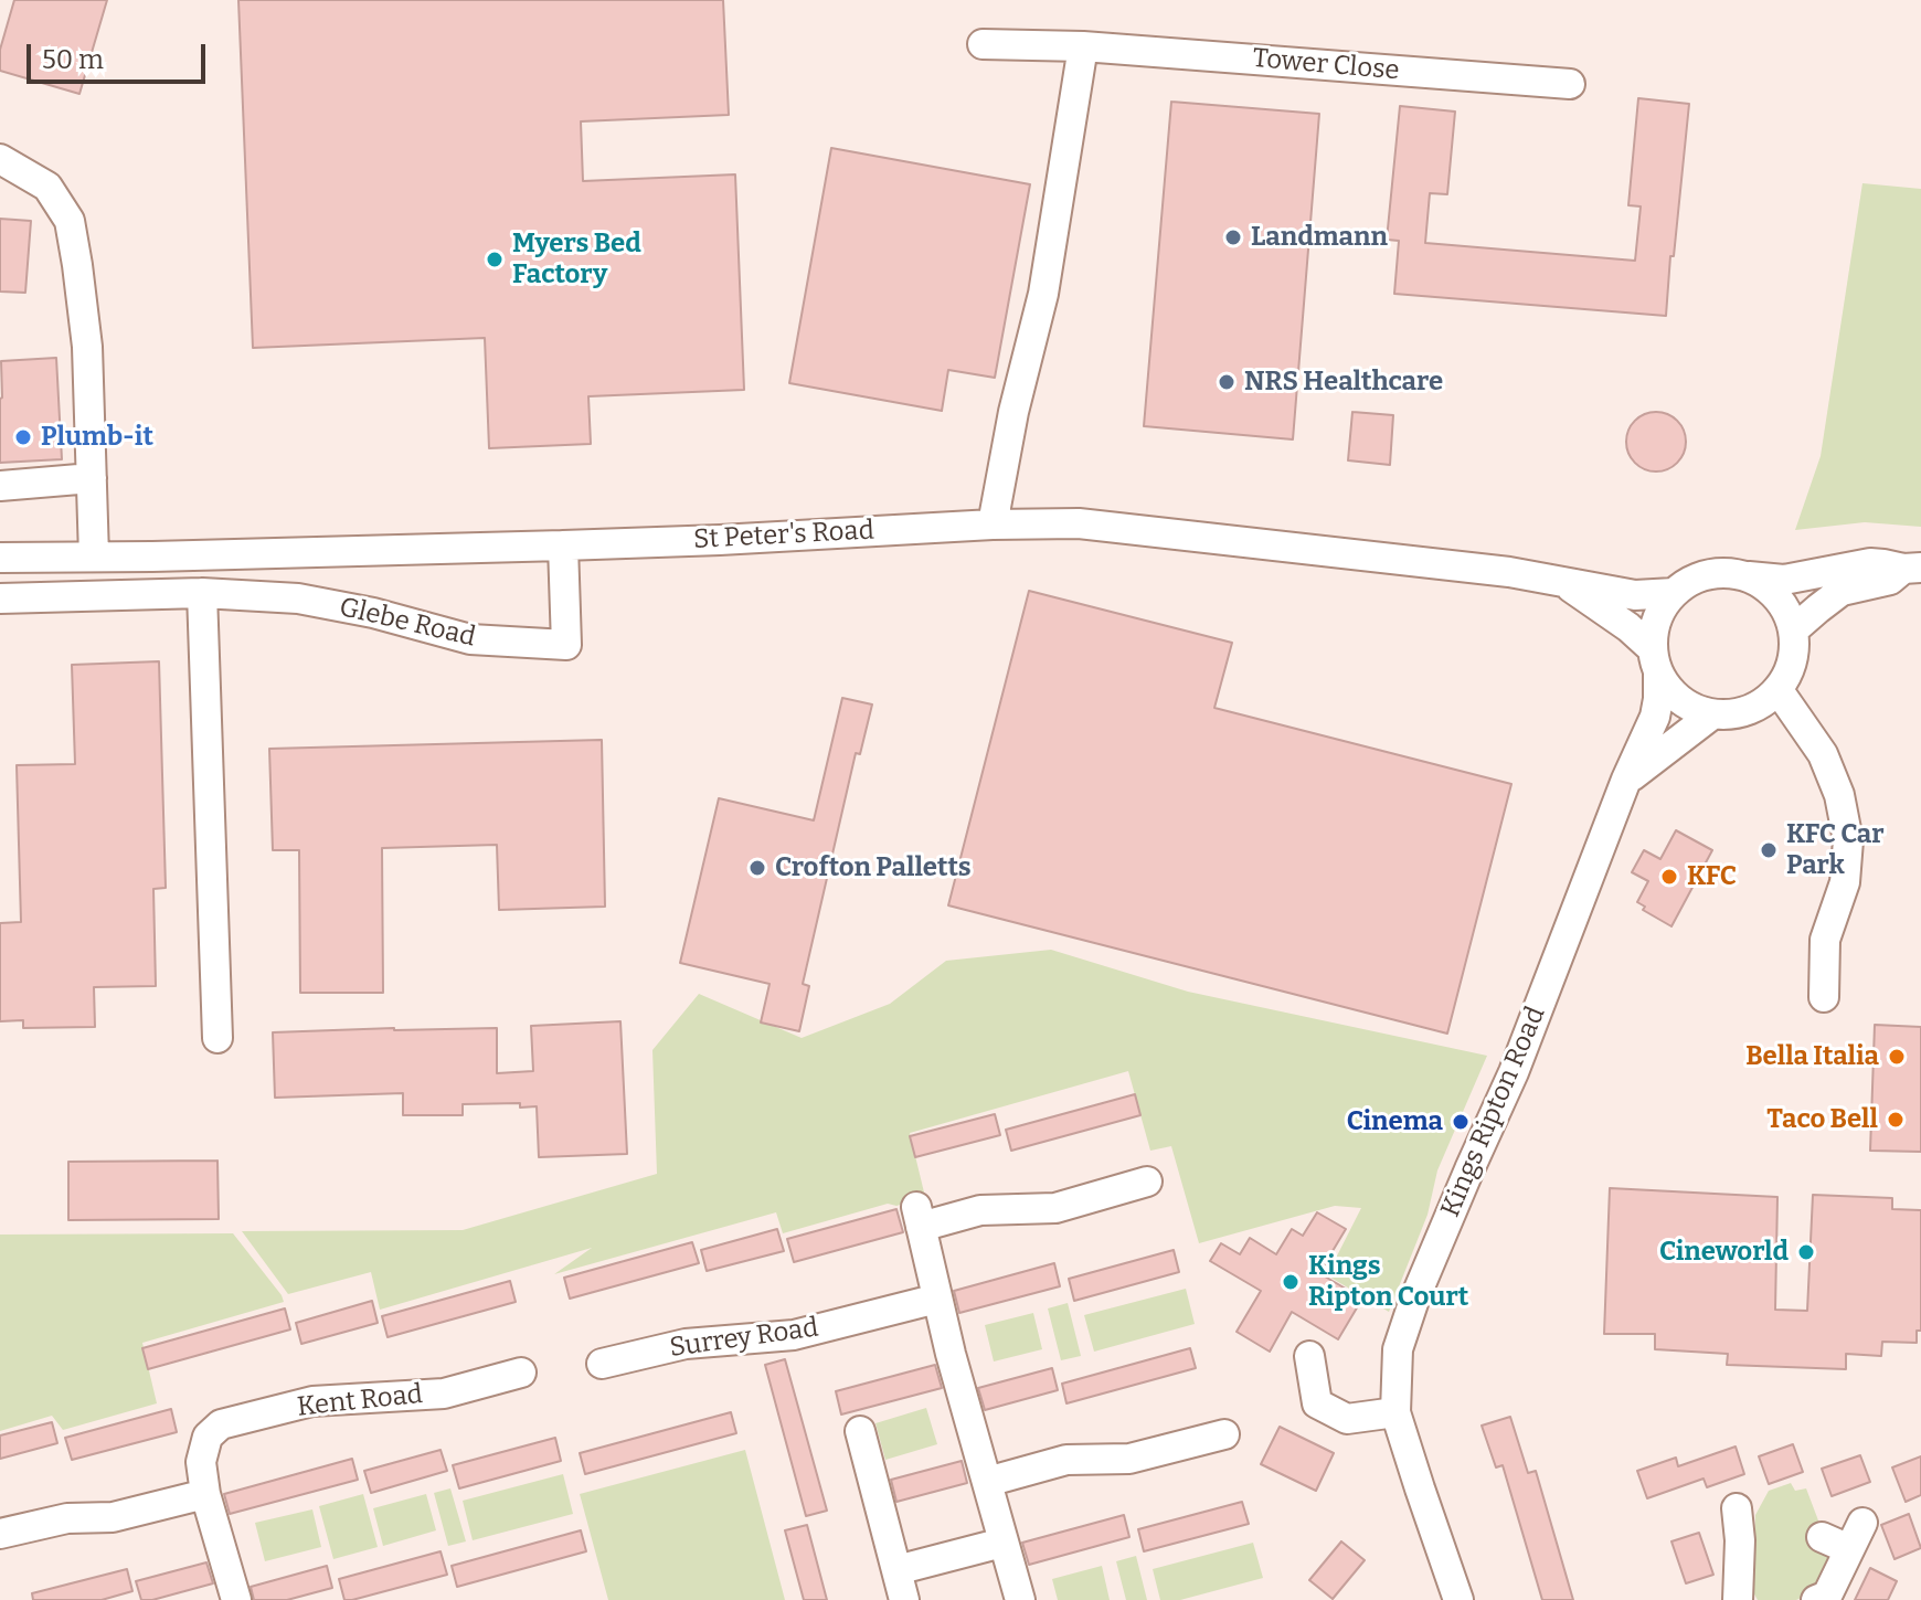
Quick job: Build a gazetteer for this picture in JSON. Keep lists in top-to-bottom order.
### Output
{
  "streets": {
    "street": [
      "Tower Close",
      "St Peter's Road",
      "Glebe Road",
      "Kings Ripton Road",
      "Surrey Road",
      "Kent Road"
    ]
  },
  "crossings": [
    ["St Peter's Road", "Glebe Road"],
    ["St Peter's Road", "Kings Ripton Road"]
  ],
  "places": [
    "Landmann",
    "Myers Bed Factory",
    "NRS Healthcare",
    "Plumb-it",
    "KFC Car Park",
    "Crofton Palletts",
    "KFC",
    "Bella Italia",
    "Taco Bell",
    "Cinema",
    "Cineworld",
    "Kings Ripton Court"
  ],
  "scale_bar": "50 m"
}
